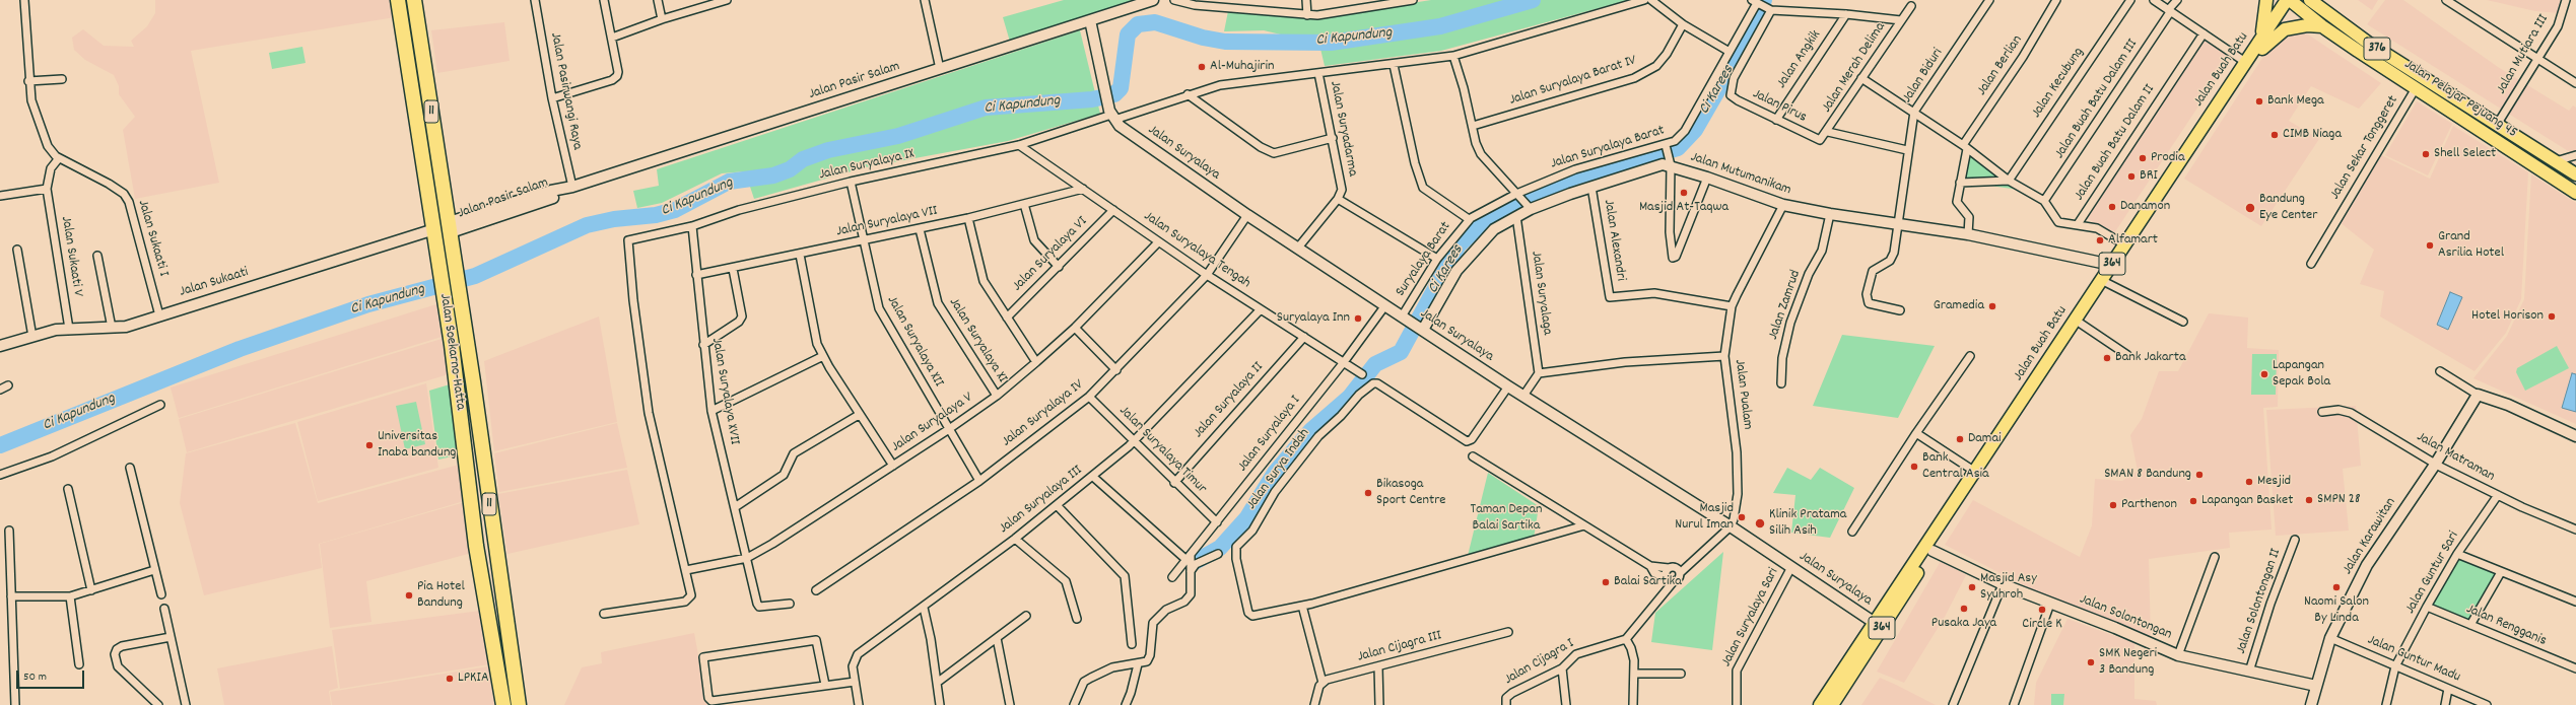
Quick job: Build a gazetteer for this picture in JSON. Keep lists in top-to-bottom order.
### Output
{
  "streets": {
    "highway": ["11", "Jalan Soekarno-Hatta"],
    "main road": [
      "376",
      "Jalan Buah Batu",
      "Jalan Pelajar Pejuang 45",
      "364"
    ],
    "street": [
      "Jalan Mutiara III",
      "Jalan Angkik",
      "Jalan Berlian",
      "Jalan Merah Delima",
      "Jalan Biduri",
      "Jalan Pasir Salam",
      "Jalan Suryalaya Barat IV",
      "Jalan Kecubung",
      "Jalan Pasirwangi Raya",
      "Jalan Buah Batu Dalam III",
      "Jalan Pirus",
      "Jalan Suryadarma",
      "Jalan Buah Batu Dalam II",
      "Jalan Suryalaya Barat",
      "Jalan Sekar Tonggeret",
      "Jalan Suryalaya",
      "Jalan Suryalaya IX",
      "Jalan Mutumanikam",
      "Jalan Suryalaya VII",
      "Jalan Sukaati I",
      "Jalan Alexandri",
      "Jalan Suryalaya Tengah",
      "Jalan Suryalaya VI",
      "Jalan Sukaati V",
      "Suryalaya Barat",
      "Jalan Sukaati",
      "Jalan Suryalaga",
      "Jalan Zamrud",
      "Jalan Suryalaya XI",
      "Jalan Suryalaya XII",
      "Jalan Suryalaya XVII",
      "Jalan Pualam",
      "Jalan Suryalaya II",
      "Jalan Suryalaya IV",
      "Jalan Suryalaya V",
      "Jalan Suryalaya I",
      "Jalan Suryalaya Timur",
      "Jalan Matraman",
      "Jalan Surya Indah",
      "Jalan Suryalaya III",
      "Jalan Karawitan",
      "Jalan Guntur Sari",
      "Jalan Solontongan II",
      "Jalan Suryalaya Sari",
      "Jalan Solontongan",
      "Jalan Rengganis",
      "Jalan Cijagra III",
      "Jalan Guntur Madu",
      "Jalan Cijagra I"
    ]
  },
  "crossings": [
    ["Jalan Mutiara III", "Jalan Pelajar Pejuang 45"],
    ["Jalan Angkik", "Jalan Pirus"],
    ["Jalan Berlian", "Jalan Mutumanikam"],
    ["Jalan Merah Delima", "Jalan Pirus"],
    ["Jalan Buah Batu", "Jalan Pelajar Pejuang 45"],
    ["Jalan Buah Batu", "Jalan Buah Batu Dalam II"],
    ["Jalan Buah Batu", "Jalan Suryalaya"],
    ["Jalan Buah Batu", "Jalan Mutumanikam"],
    ["Jalan Buah Batu", "Jalan Solontongan"],
    ["Jalan Biduri", "Jalan Mutumanikam"],
    ["Jalan Pasir Salam", "Jalan Pasirwangi Raya"],
    ["Jalan Pasir Salam", "Jalan Soekarno-Hatta"],
    ["Jalan Pelajar Pejuang 45", "Jalan Sekar Tonggeret"],
    ["Jalan Pirus", "Jalan Suryalaya Barat"],
    ["Jalan Suryadarma", "Jalan Suryalaya IX"],
    ["Jalan Suryalaya Barat", "Suryalaya Barat"],
    ["Jalan Suryalaya", "Jalan Suryalaya IX"],
    ["Jalan Suryalaya", "Jalan Mutumanikam"],
    ["Jalan Suryalaya", "Suryalaya Barat"],
    ["Jalan Suryalaya", "Jalan Pualam"],
    ["Jalan Suryalaya", "Jalan Suryalaya IV"],
    ["Jalan Suryalaya", "Jalan Suryalaya I"],
    ["Jalan Suryalaya", "Jalan Surya Indah"],
    ["Jalan Suryalaya", "Jalan Suryalaya Sari"],
    ["Jalan Suryalaya IX", "Jalan Suryalaya Tengah"],
    ["Jalan Suryalaya IX", "Jalan Suryalaya XII"],
    ["Jalan Suryalaya IX", "Jalan Suryalaya XVII"],
    ["Jalan Suryalaya IX", "Jalan Suryalaya V"],
    ["Jalan Mutumanikam", "Jalan Alexandri"],
    ["Jalan Mutumanikam", "Jalan Suryalaga"],
    ["Jalan Mutumanikam", "Jalan Zamrud"],
    ["Jalan Mutumanikam", "Jalan Pualam"],
    ["Jalan Suryalaya VII", "Jalan Suryalaya Tengah"],
    ["Jalan Suryalaya VII", "Jalan Suryalaya XI"],
    ["Jalan Suryalaya VII", "Jalan Suryalaya XII"],
    ["Jalan Suryalaya VII", "Jalan Suryalaya XVII"],
    ["Jalan Sukaati I", "Jalan Sukaati"],
    ["Jalan Alexandri", "Jalan Pualam"],
    ["Jalan Suryalaya Tengah", "Jalan Suryalaya VI"],
    ["Jalan Suryalaya Tengah", "Jalan Suryalaya II"],
    ["Jalan Suryalaya Tengah", "Jalan Suryalaya IV"],
    ["Jalan Suryalaya Tengah", "Jalan Suryalaya V"],
    ["Jalan Suryalaya Tengah", "Jalan Suryalaya I"],
    ["Jalan Suryalaya Tengah", "Jalan Suryalaya III"],
    ["Jalan Sukaati V", "Jalan Sukaati"],
    ["Jalan Sukaati", "Jalan Soekarno-Hatta"],
    ["Jalan Suryalaya XI", "Jalan Suryalaya V"],
    ["Jalan Suryalaya XII", "Jalan Suryalaya IV"],
    ["Jalan Suryalaya XII", "Jalan Suryalaya V"],
    ["Jalan Suryalaya XVII", "Jalan Suryalaya V"],
    ["Jalan Suryalaya II", "Jalan Suryalaya Timur"],
    ["Jalan Suryalaya IV", "Jalan Suryalaya Timur"],
    ["Jalan Suryalaya I", "Jalan Suryalaya Timur"],
    ["Jalan Suryalaya Timur", "Jalan Suryalaya III"],
    ["Jalan Matraman", "Jalan Karawitan"],
    ["Jalan Matraman", "Jalan Guntur Sari"],
    ["Jalan Karawitan", "Jalan Solontongan"],
    ["Jalan Karawitan", "Jalan Guntur Madu"],
    ["Jalan Guntur Sari", "Jalan Rengganis"],
    ["Jalan Guntur Sari", "Jalan Guntur Madu"],
    ["Jalan Solontongan II", "Jalan Solontongan"]
  ],
  "water": ["Ci Kapundung", "Ci Karees"],
  "parks": ["Taman Depan Balai Sartika"],
  "places": [
    "Al-Muhajirin",
    "Bank Mega",
    "CIMB Niaga",
    "Shell Select",
    "Prodia",
    "BRI",
    "Masjid At-Taqwa",
    "Danamon",
    "Bandung Eye Center",
    "Alfamart",
    "Grand Asrilia Hotel",
    "Gramedia",
    "Hotel Horison",
    "Suryalaya Inn",
    "Bank Jakarta",
    "Lapangan Sepak Bola",
    "Damai",
    "Universitas Inaba bandung",
    "Bank Central Asia",
    "SMAN 8 Bandung",
    "Mesjid",
    "Bikasoga Sport Centre",
    "SMPN 28",
    "Lapangan Basket",
    "Parthenon",
    "Masjid Nurul Iman",
    "Klinik Pratama Silih Asih",
    "Balai Sartika",
    "Masjid Asy Syuhroh",
    "Naomi Salon By Linda",
    "Pia Hotel Bandung",
    "Pusaka Jaya",
    "Circle K",
    "SMK Negeri 3 Bandung",
    "LPKIA"
  ],
  "scale_bar": "50 m"
}
